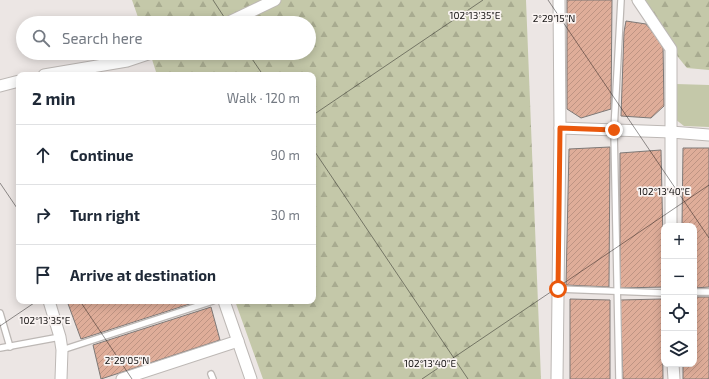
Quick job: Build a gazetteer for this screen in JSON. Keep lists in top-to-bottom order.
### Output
{
  "page": {
    "search": "Search here",
    "heading": ["2 min", "Walk · 120 m"],
    "list": [
      ["Continue", "90 m"],
      ["Turn right", "30 m"],
      "Arrive at destination"
    ],
    "map_buttons": ["+", "−"]
  },
  "coordinates": [
    "102°13'35\"E",
    "2°29'15\"N",
    "102°13'40\"E",
    "2°29'05\"N"
  ]
}
